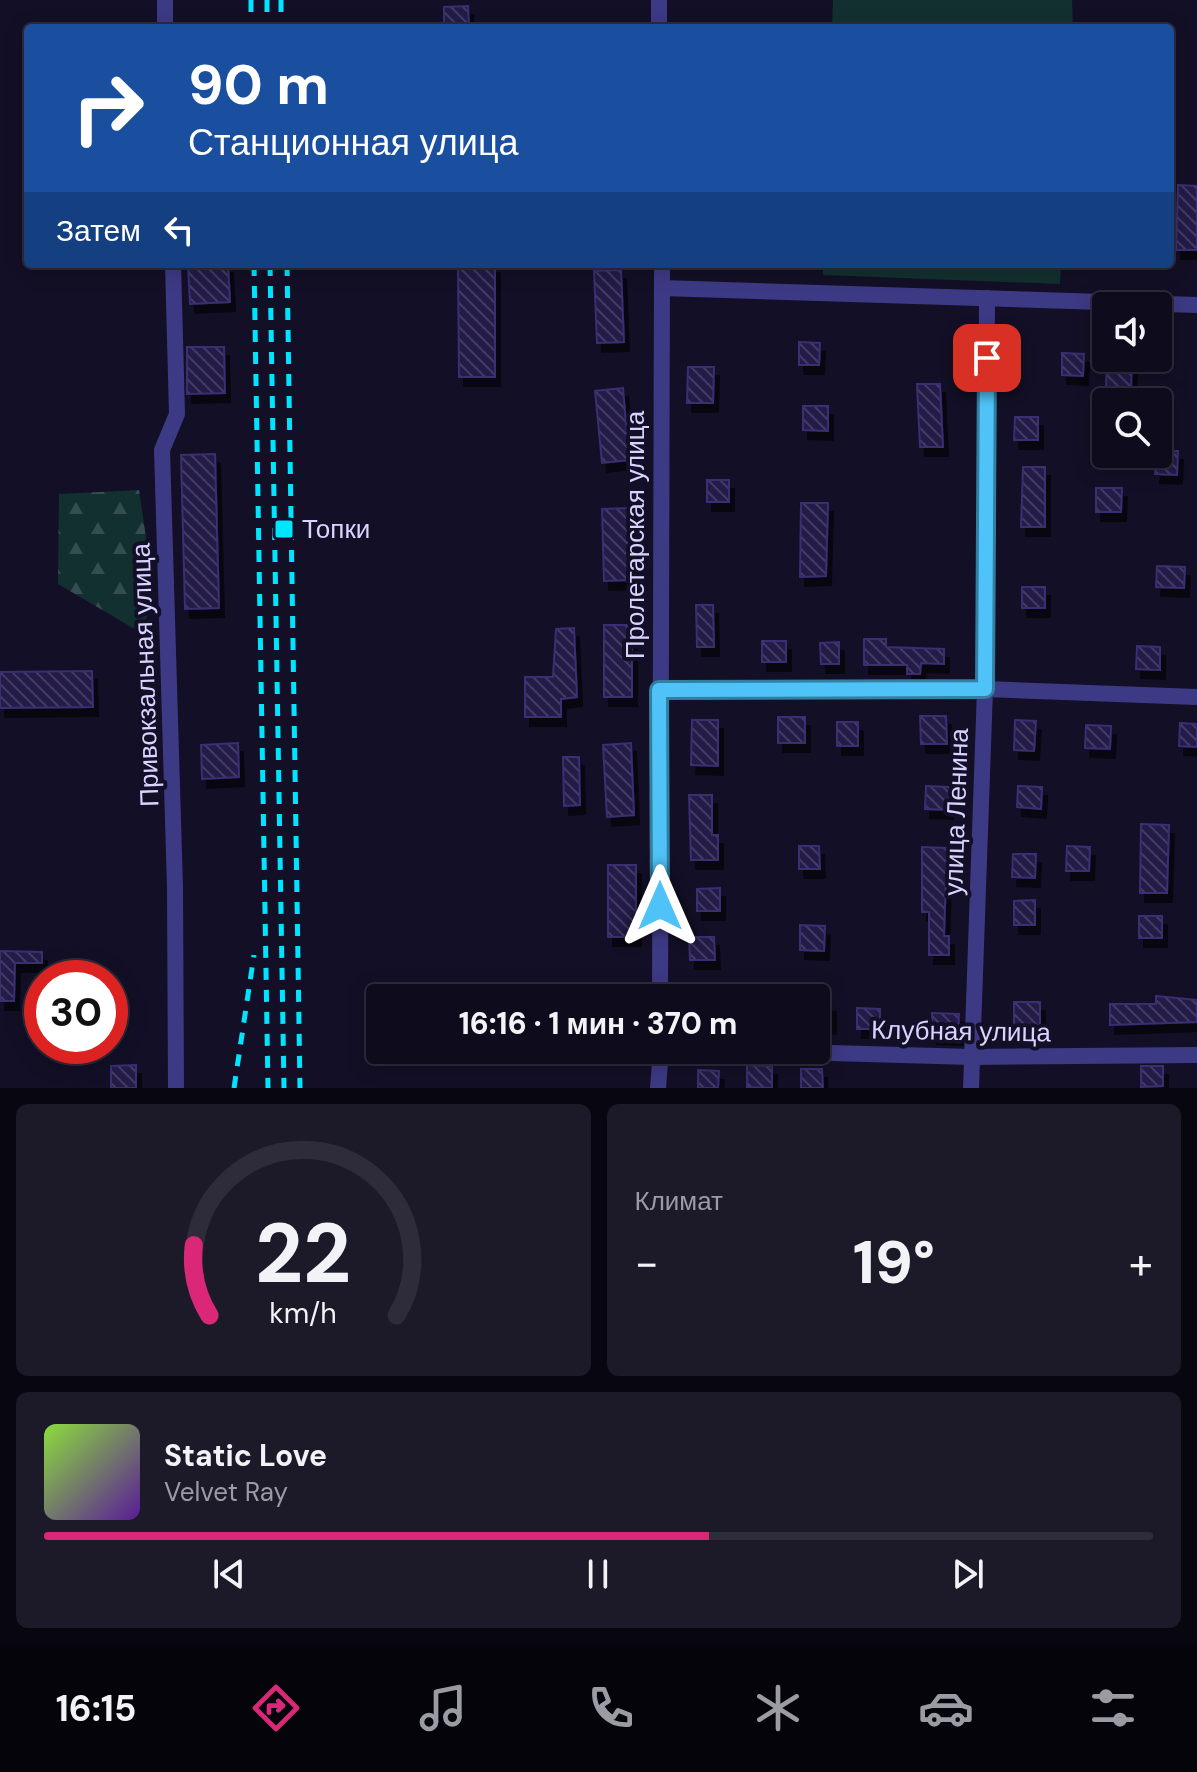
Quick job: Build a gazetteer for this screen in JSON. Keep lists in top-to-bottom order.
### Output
{
  "streets": {
    "street": [
      "Пролетарская улица",
      "Привокзальная улица",
      "улица Ленина",
      "Клубная улица"
    ]
  },
  "crossings": [
    ["улица Ленина", "Клубная улица"]
  ],
  "places": {
    "transit": ["Топки"]
  },
  "page": {
    "turn": ["90 m", "Станционная улица"],
    "then": "Затем",
    "limit": "30",
    "trip": "16:16 · 1 мин · 370 m",
    "tile": "Климат",
    "heat": ["−", "19°", "+"],
    "song": ["Static Love", "Velvet Ray"],
    "tabs": "16:15",
    "gauge": ["22", "km/h"]
  }
}
